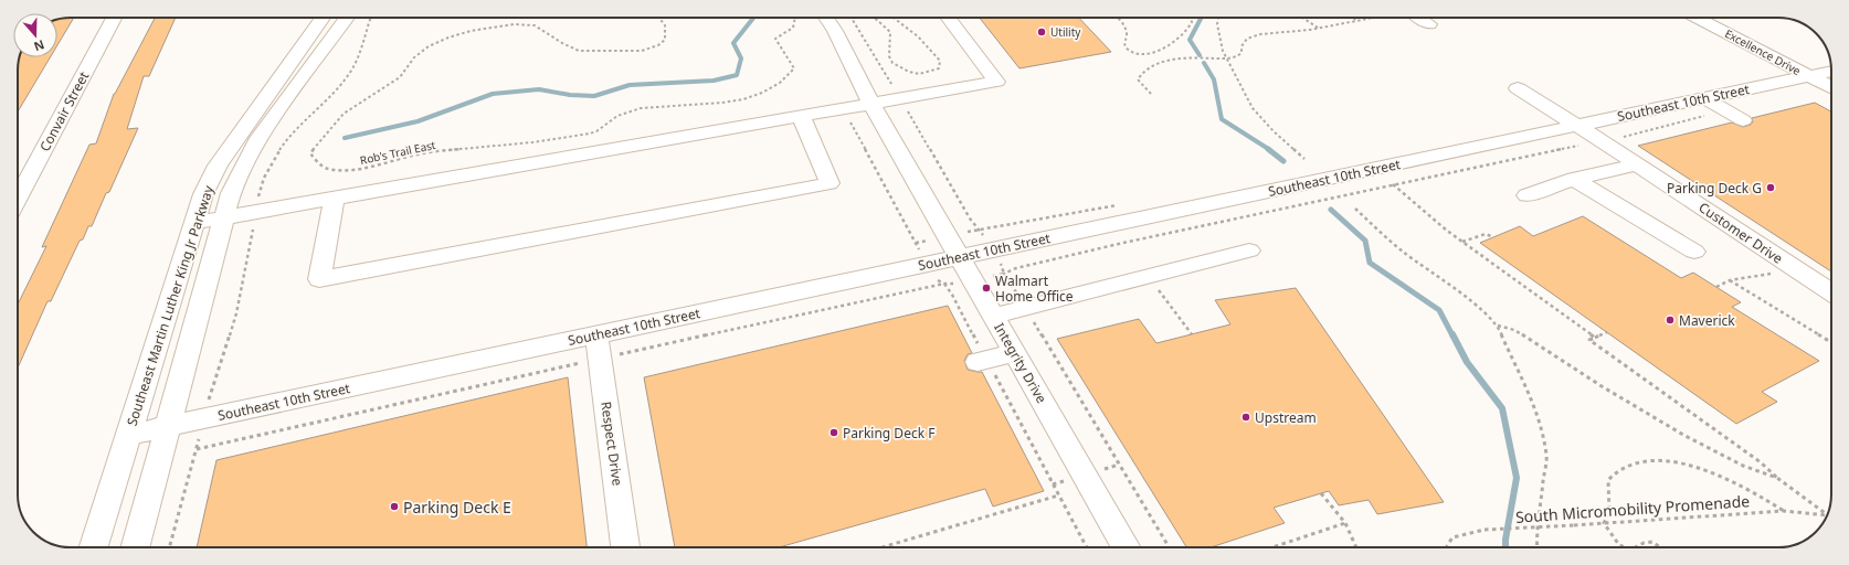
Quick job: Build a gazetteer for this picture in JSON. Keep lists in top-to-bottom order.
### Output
{
  "streets": {
    "street": [
      "Excellence Drive",
      "Southeast 10th Street",
      "Convair Street",
      "Customer Drive",
      "Southeast Martin Luther King Jr Parkway",
      "Integrity Drive",
      "Respect Drive"
    ],
    "path": ["Rob's Trail East", "South Micromobility Promenade"]
  },
  "crossings": [
    ["Excellence Drive", "Southeast 10th Street"],
    ["Southeast 10th Street", "Customer Drive"],
    ["Southeast 10th Street", "Southeast Martin Luther King Jr Parkway"],
    ["Southeast 10th Street", "Integrity Drive"],
    ["Southeast 10th Street", "Respect Drive"]
  ],
  "places": [
    "Utility",
    "Parking Deck G",
    "Walmart Home Office",
    "Maverick",
    "Upstream",
    "Parking Deck F",
    "Parking Deck E"
  ],
  "north": "bottom"
}
